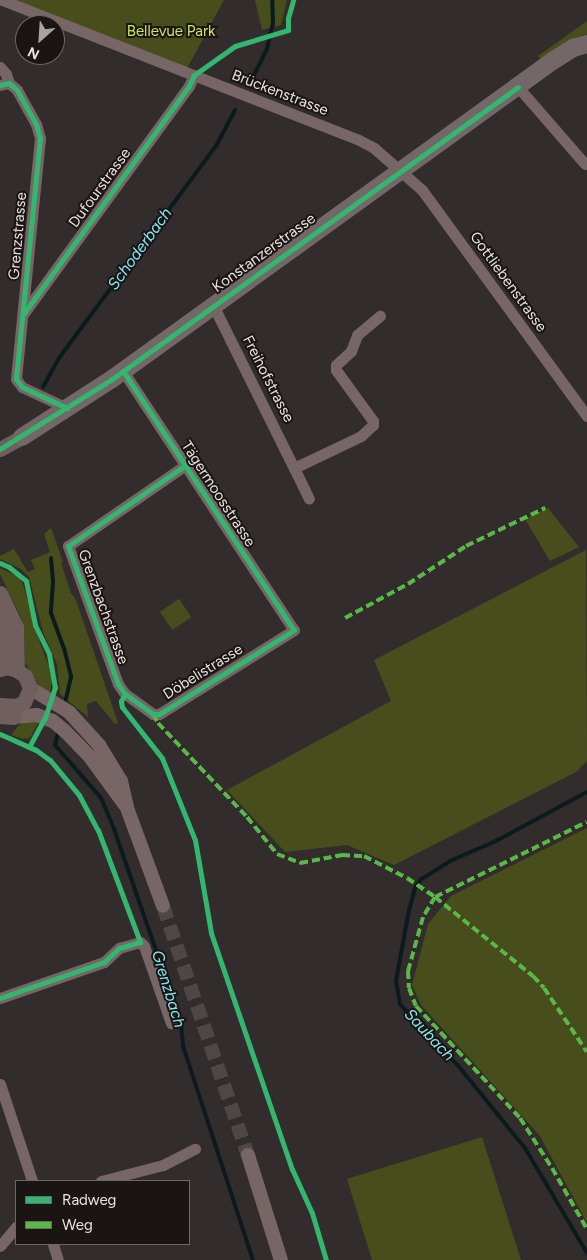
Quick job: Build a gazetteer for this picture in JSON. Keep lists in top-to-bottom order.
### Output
{
  "streets": {
    "main road": ["Konstanzerstrasse"],
    "street": [
      "Brückenstrasse",
      "Dufourstrasse",
      "Grenzstrasse",
      "Gottliebenstrasse",
      "Freihofstrasse",
      "Tägermoosstrasse",
      "Grenzbachstrasse",
      "Döbelistrasse"
    ]
  },
  "crossings": [
    ["Brückenstrasse", "Dufourstrasse"],
    ["Brückenstrasse", "Konstanzerstrasse"],
    ["Brückenstrasse", "Gottliebenstrasse"],
    ["Dufourstrasse", "Grenzstrasse"],
    ["Grenzstrasse", "Konstanzerstrasse"],
    ["Konstanzerstrasse", "Gottliebenstrasse"],
    ["Konstanzerstrasse", "Freihofstrasse"],
    ["Konstanzerstrasse", "Tägermoosstrasse"],
    ["Tägermoosstrasse", "Grenzbachstrasse"],
    ["Tägermoosstrasse", "Döbelistrasse"],
    ["Grenzbachstrasse", "Döbelistrasse"]
  ],
  "water": ["Schoderbach", "Grenzbach", "Saubach"],
  "parks": ["Bellevue Park"],
  "legend": ["Radweg", "Weg"],
  "north": "bottom left"
}
